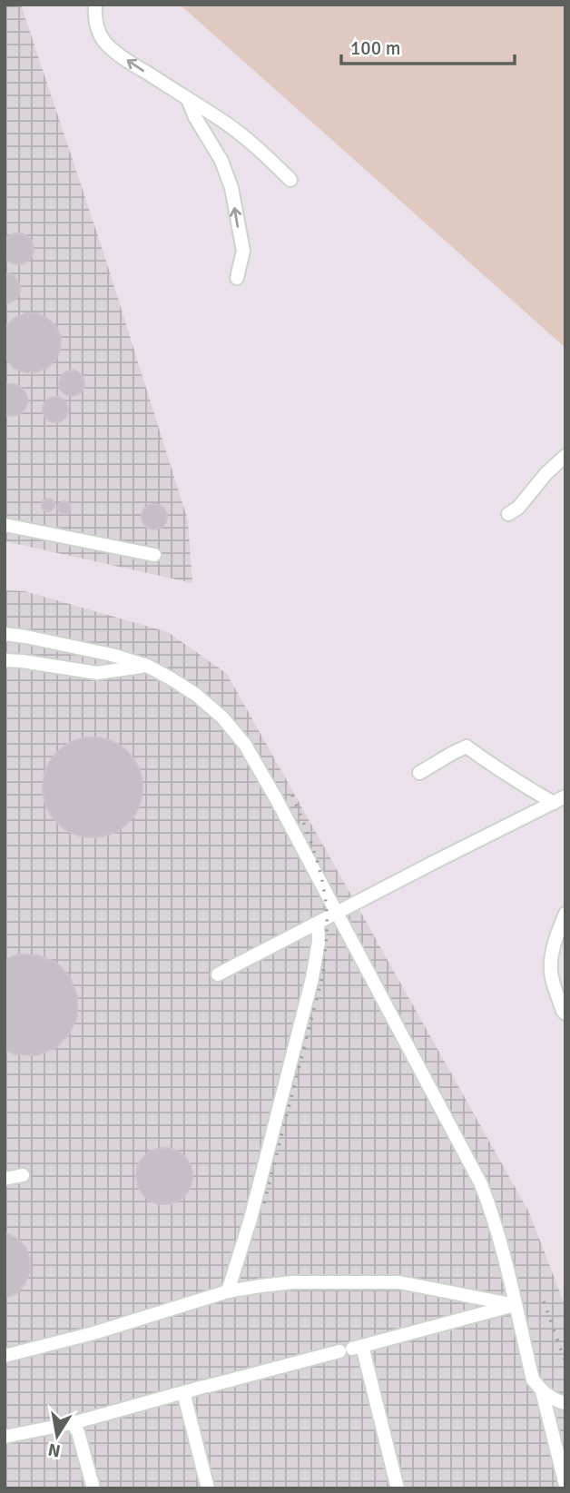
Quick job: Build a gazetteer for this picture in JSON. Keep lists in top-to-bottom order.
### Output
{
  "scale_bar": "100 m",
  "north": "bottom"
}
